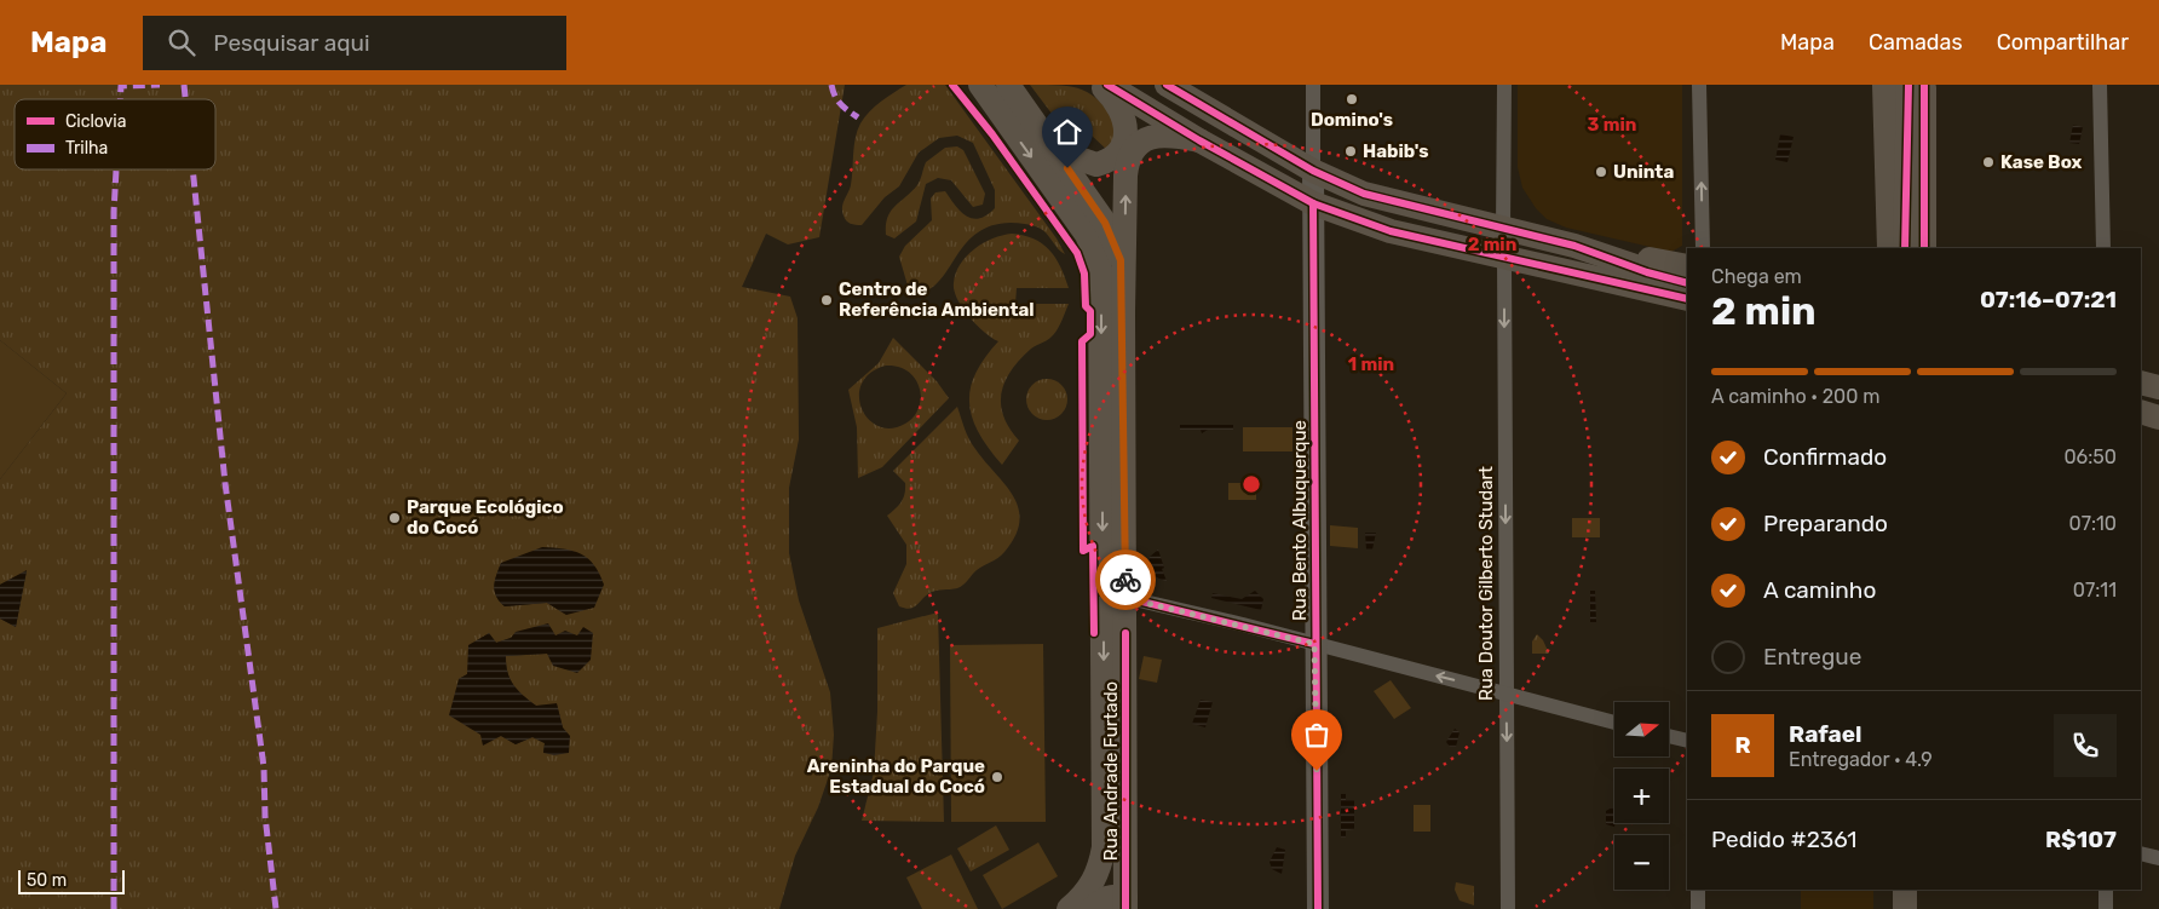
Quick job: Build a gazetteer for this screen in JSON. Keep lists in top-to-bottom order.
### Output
{
  "streets": {
    "main road": ["Rua Andrade Furtado"],
    "street": ["Rua Bento Albuquerque", "Rua Doutor Gilberto Studart"]
  },
  "one_way": ["Rua Doutor Gilberto Studart"],
  "places": [
    "Domino's",
    "Habib's",
    "Kase Box",
    "Uninta",
    "Centro de Referência Ambiental",
    "Parque Ecológico do Cocó",
    "Areninha do Parque Estadual do Cocó"
  ],
  "legend": ["Ciclovia", "Trilha"],
  "scale_bar": "50 m",
  "north": "right",
  "page": {
    "header": "Mapa",
    "search": "Pesquisar aqui",
    "nav": ["Mapa", "Camadas", "Compartilhar"],
    "heading": ["2 min", "Chega em", "07:16–07:21"],
    "panel": [
      "Rafael",
      "Entregador · 4.9",
      "Pedido #2361",
      "R$107"
    ],
    "bar": "A caminho · 200 m",
    "list": [
      ["Confirmado", "06:50"],
      ["Preparando", "07:10"],
      ["A caminho", "07:11"],
      "Entregue"
    ],
    "map_buttons": ["+", "−"],
    "round": "R",
    "scale": "50 m"
  },
  "rings": ["3 min", "2 min", "1 min"]
}
